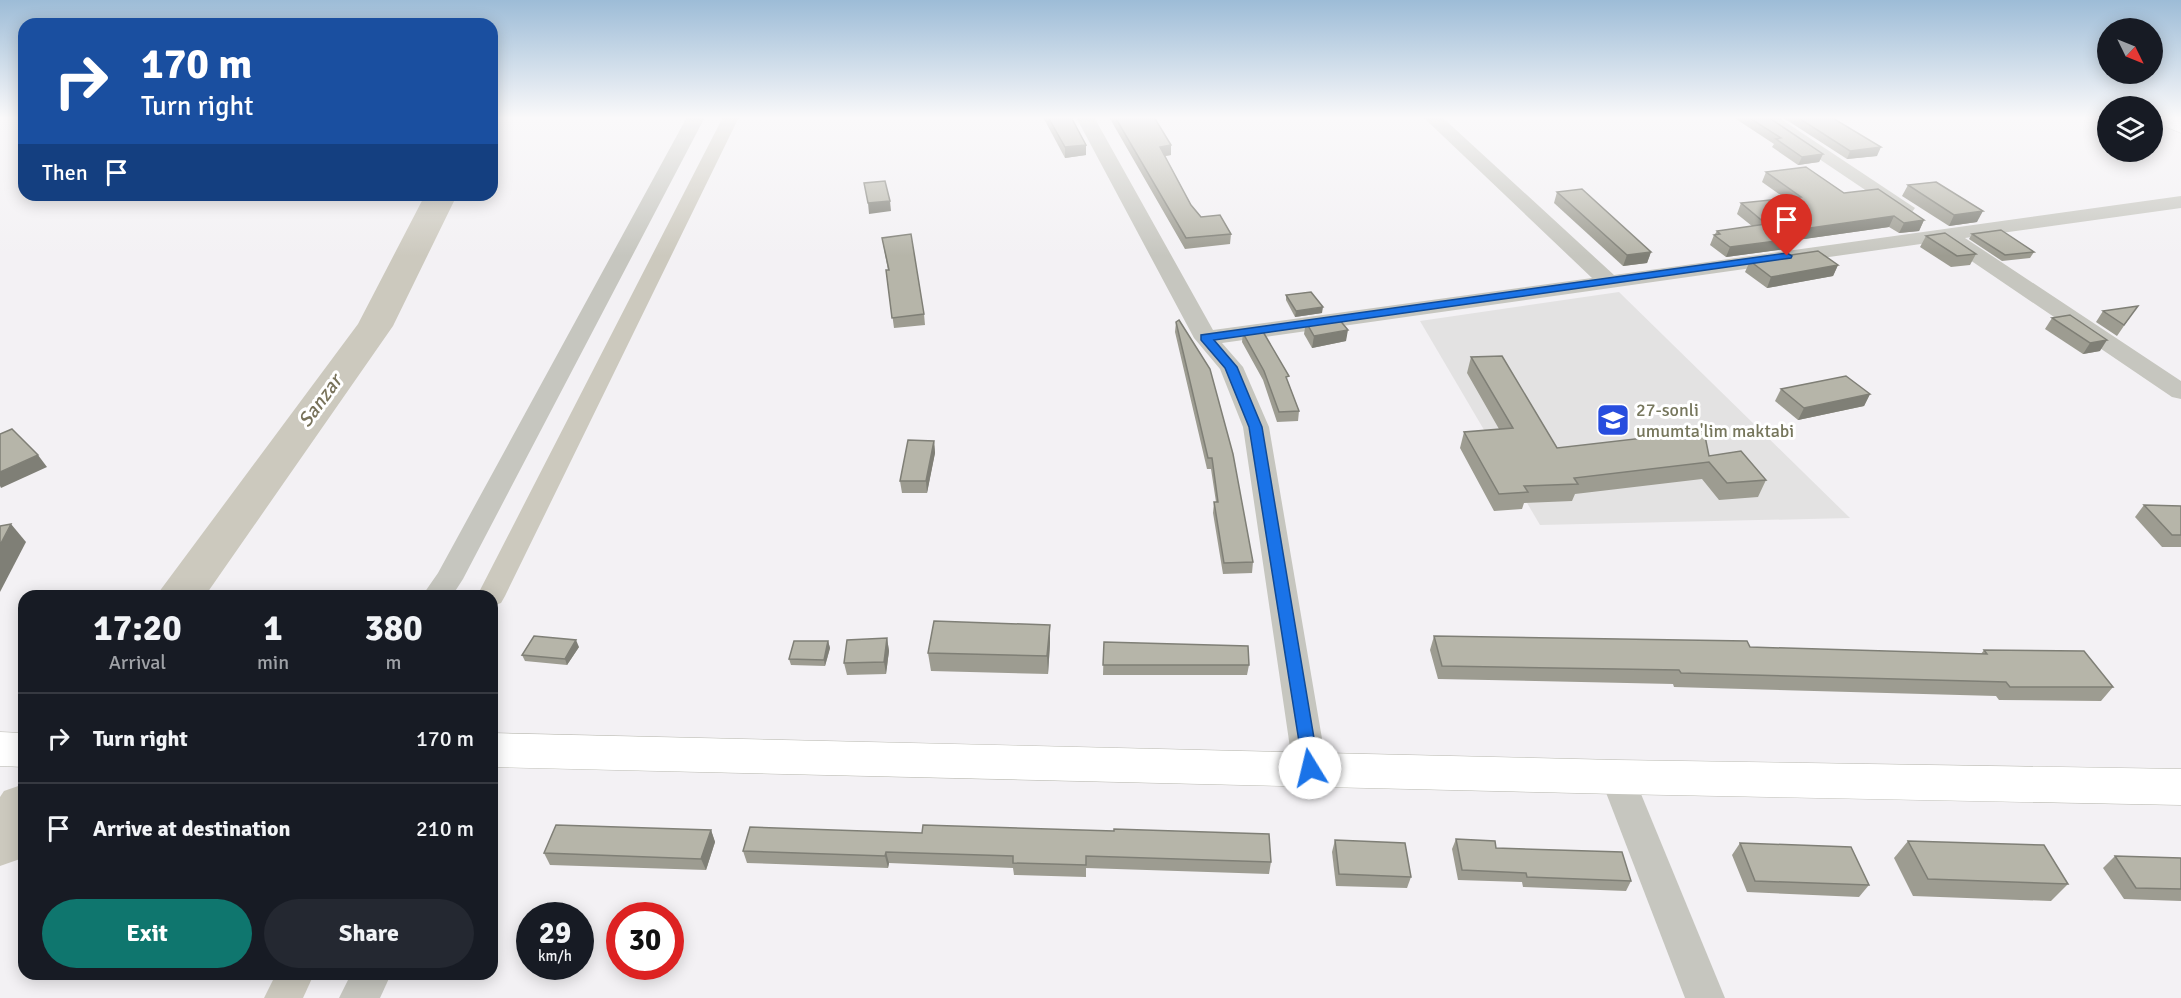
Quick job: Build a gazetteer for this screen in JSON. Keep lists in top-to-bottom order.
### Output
{
  "water": ["Sanzar"],
  "places": {
    "school or university": ["27-sonli umumta'lim maktabi"]
  },
  "north": "bottom right",
  "page": {
    "turn": ["170 m", "Turn right"],
    "then": "Then",
    "eta": [
      "17:20",
      "Arrival",
      "1",
      "min",
      "380",
      "m"
    ],
    "list": [
      {
        "name": "Turn right",
        "value": "170 m"
      },
      {
        "name": "Arrive at destination",
        "value": "210 m"
      }
    ],
    "buttons": ["Exit", "Share"],
    "speed": "29 km/h",
    "limit": "30"
  }
}
